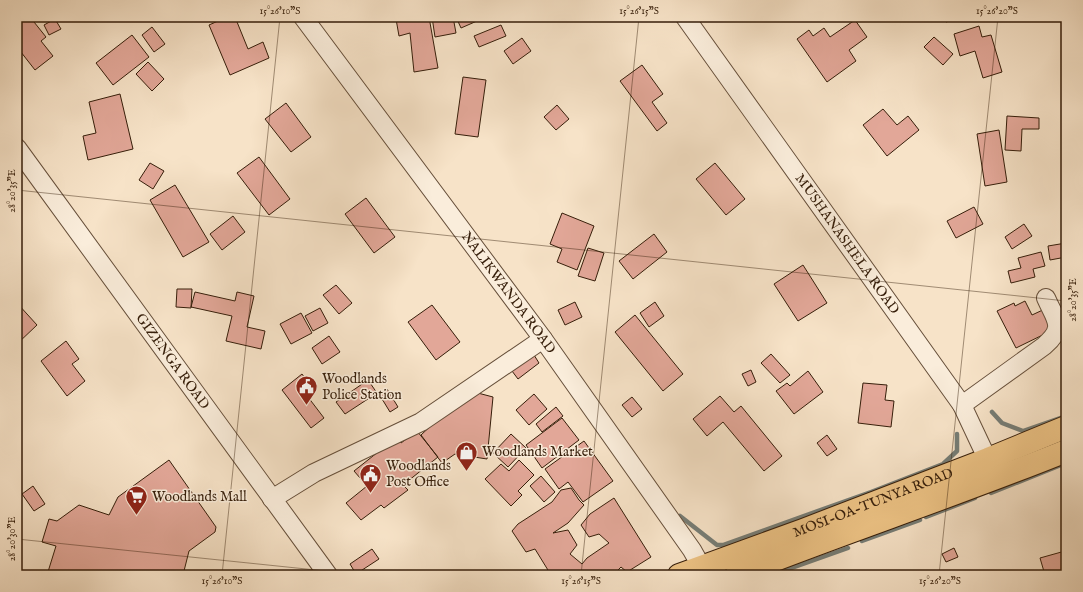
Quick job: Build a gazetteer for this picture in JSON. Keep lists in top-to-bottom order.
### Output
{
  "streets": {
    "main road": ["MOSI-OA-TUNYA ROAD"],
    "street": ["MUSHANASHELA ROAD", "NALIKWANDA ROAD", "GIZENGA ROAD"]
  },
  "crossings": [
    ["MUSHANASHELA ROAD", "MOSI-OA-TUNYA ROAD"],
    ["NALIKWANDA ROAD", "MOSI-OA-TUNYA ROAD"]
  ],
  "places": {
    "public building": ["Woodlands Police Station", "Woodlands Post Office"],
    "shop": ["Woodlands Market"],
    "supermarket": ["Woodlands Mall"]
  },
  "coordinates": [
    "15°26'10\"S",
    "15°26'15\"S",
    "15°26'20\"S",
    "28°20'35\"E",
    "28°20'30\"E"
  ]
}
